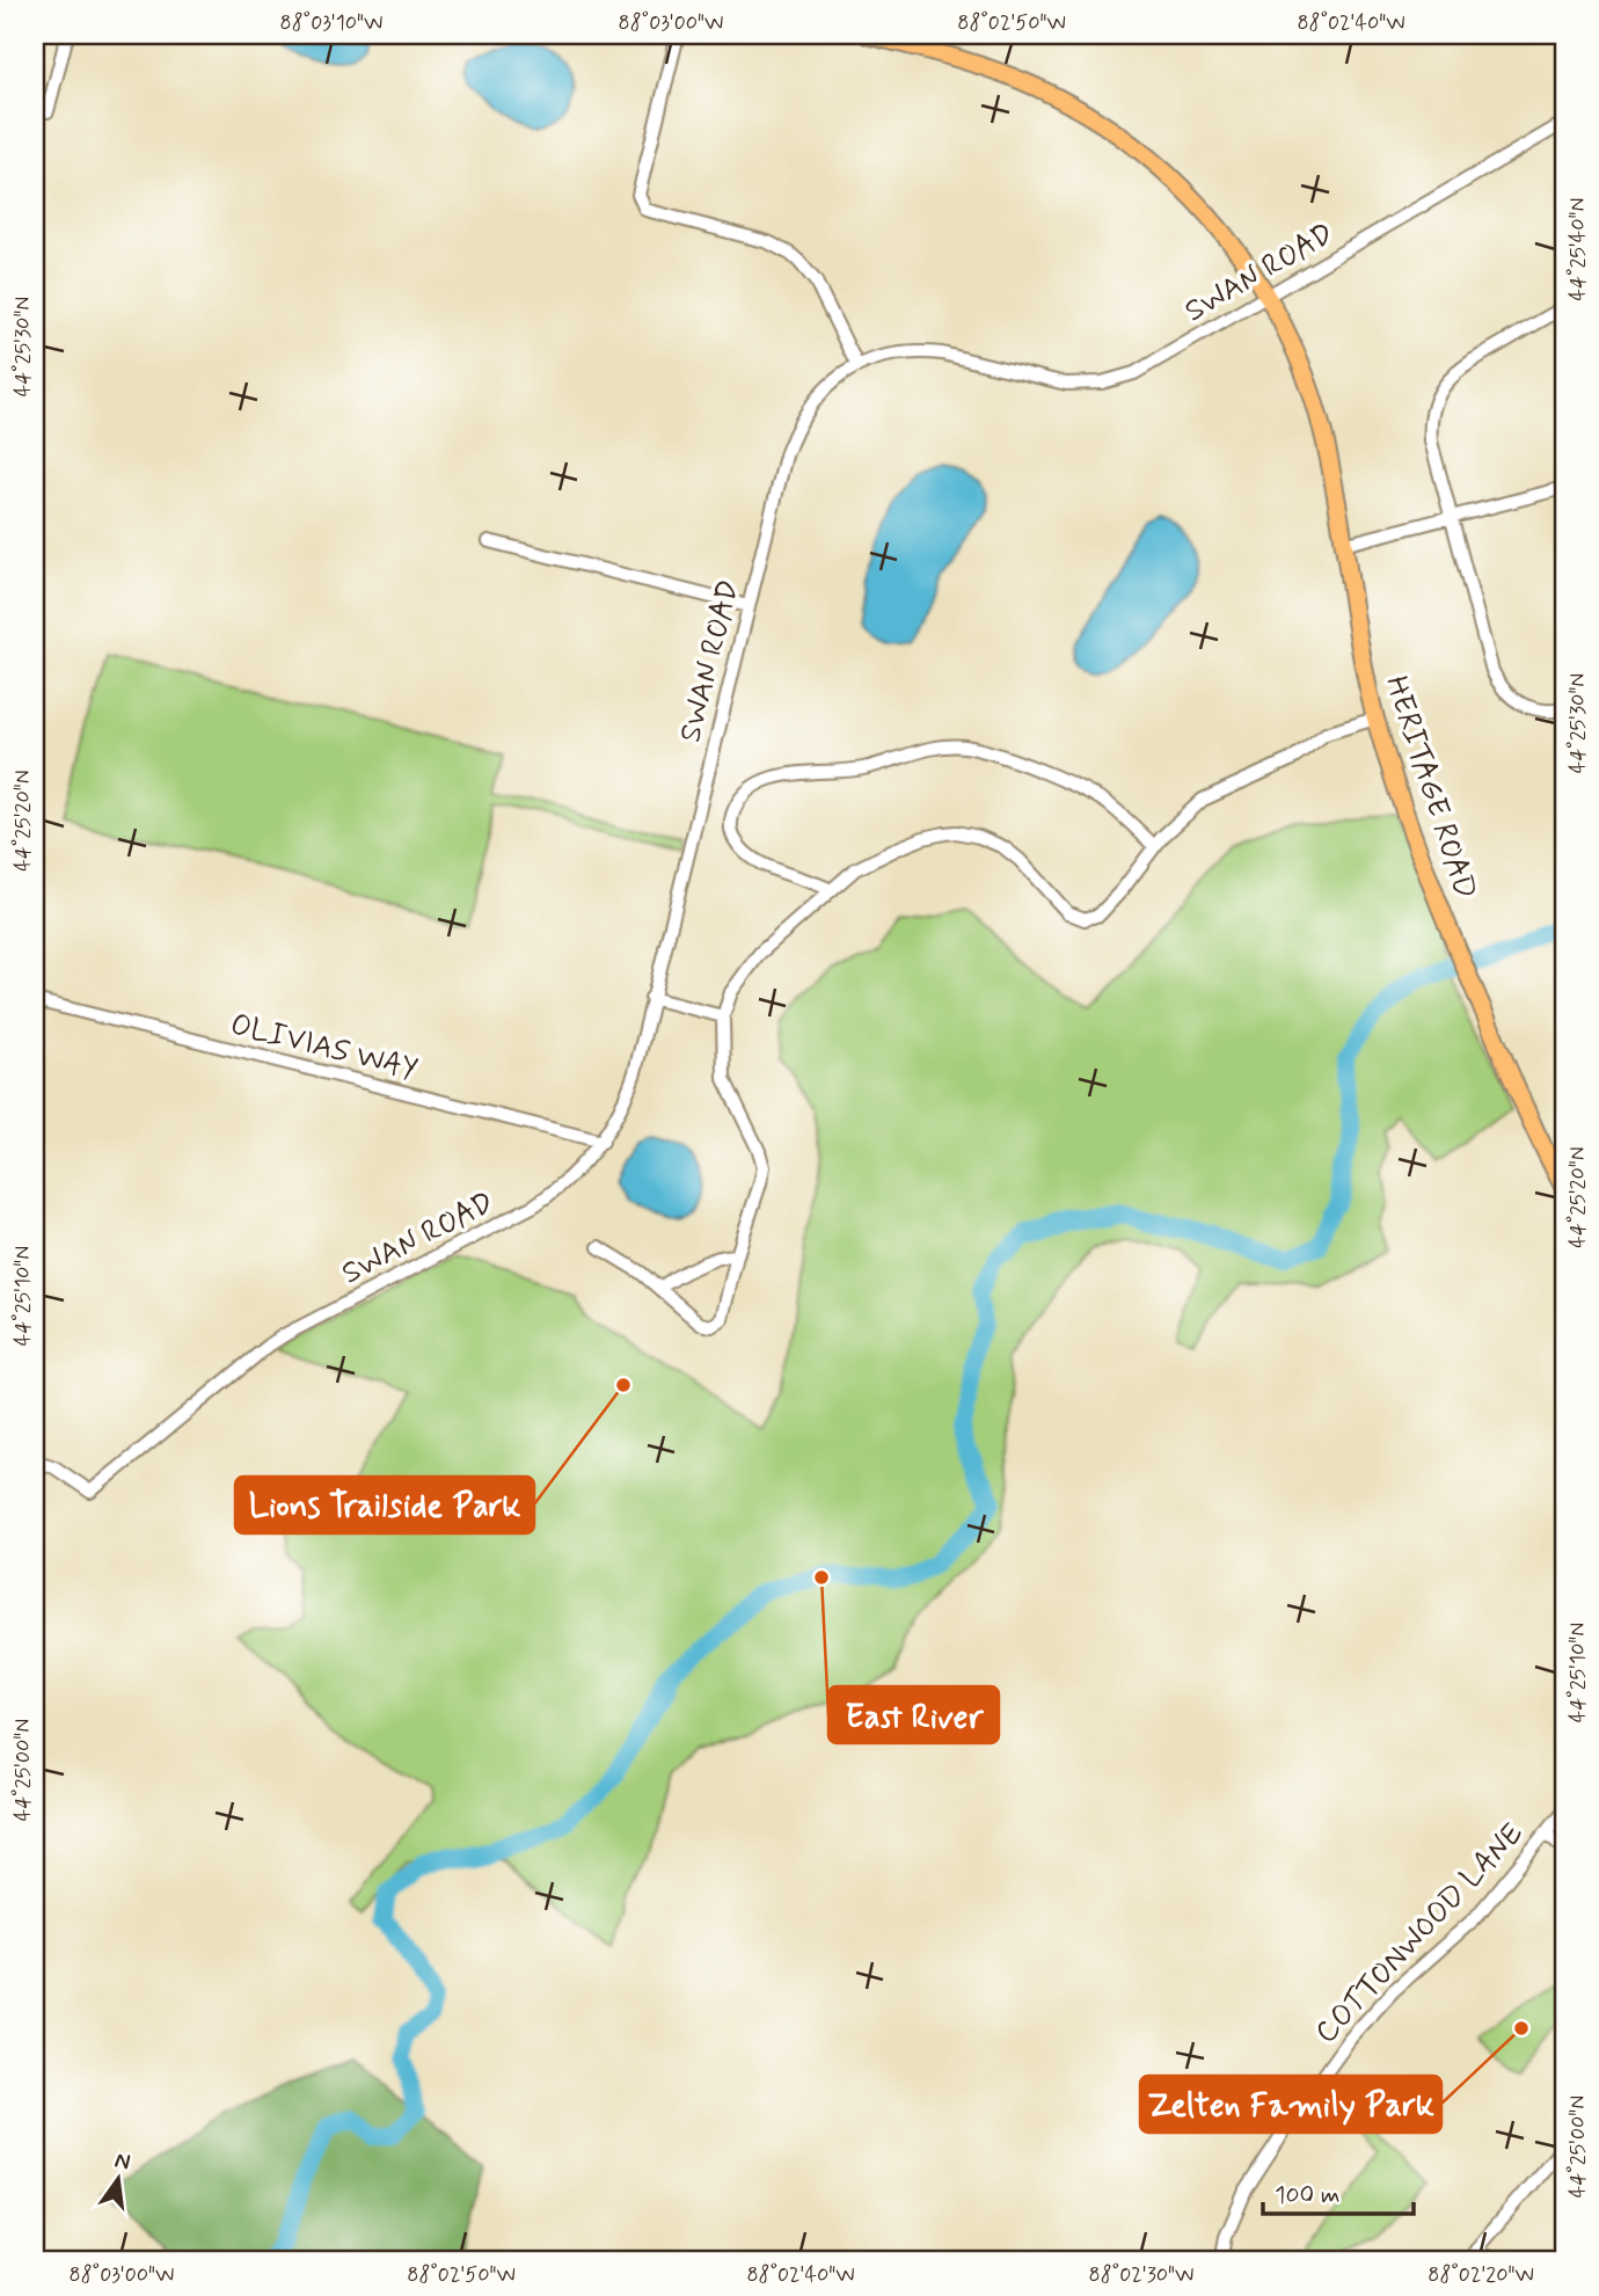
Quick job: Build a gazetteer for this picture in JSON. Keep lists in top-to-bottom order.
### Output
{
  "streets": {
    "main road": ["HERITAGE ROAD"],
    "street": ["SWAN ROAD", "OLIVIAS WAY", "COTTONWOOD LANE"]
  },
  "crossings": [
    ["SWAN ROAD", "HERITAGE ROAD"],
    ["SWAN ROAD", "OLIVIAS WAY"]
  ],
  "places": ["Lions Trailside Park", "East River", "Zelten Family Park"],
  "scale_bar": "100 m",
  "north": "top",
  "coordinates": [
    "88°03'10\"W",
    "88°03'00\"W",
    "88°02'50\"W",
    "88°02'40\"W",
    "44°25'40\"N",
    "44°25'30\"N",
    "44°25'20\"N",
    "44°25'10\"N",
    "44°25'00\"N",
    "88°02'30\"W",
    "88°02'20\"W"
  ]
}
